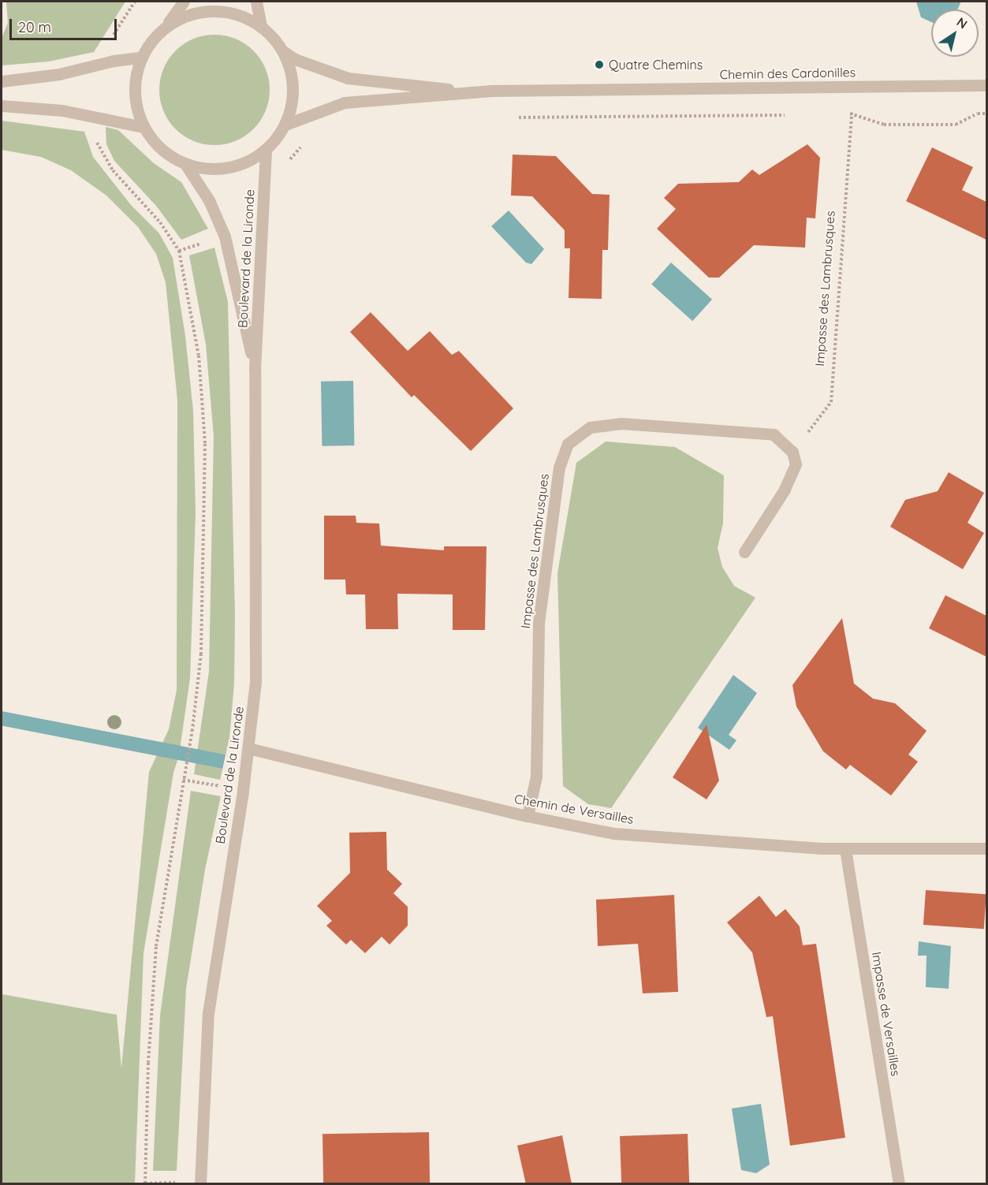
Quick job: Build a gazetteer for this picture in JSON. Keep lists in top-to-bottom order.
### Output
{
  "streets": {
    "street": [
      "Chemin des Cardonilles",
      "Boulevard de la Lironde",
      "Impasse des Lambrusques",
      "Chemin de Versailles",
      "Impasse de Versailles"
    ]
  },
  "crossings": [
    ["Chemin des Cardonilles", "Boulevard de la Lironde"],
    ["Boulevard de la Lironde", "Chemin de Versailles"],
    ["Impasse des Lambrusques", "Chemin de Versailles"],
    ["Chemin de Versailles", "Impasse de Versailles"]
  ],
  "places": ["Quatre Chemins"],
  "scale_bar": "20 m",
  "north": "top right"
}
